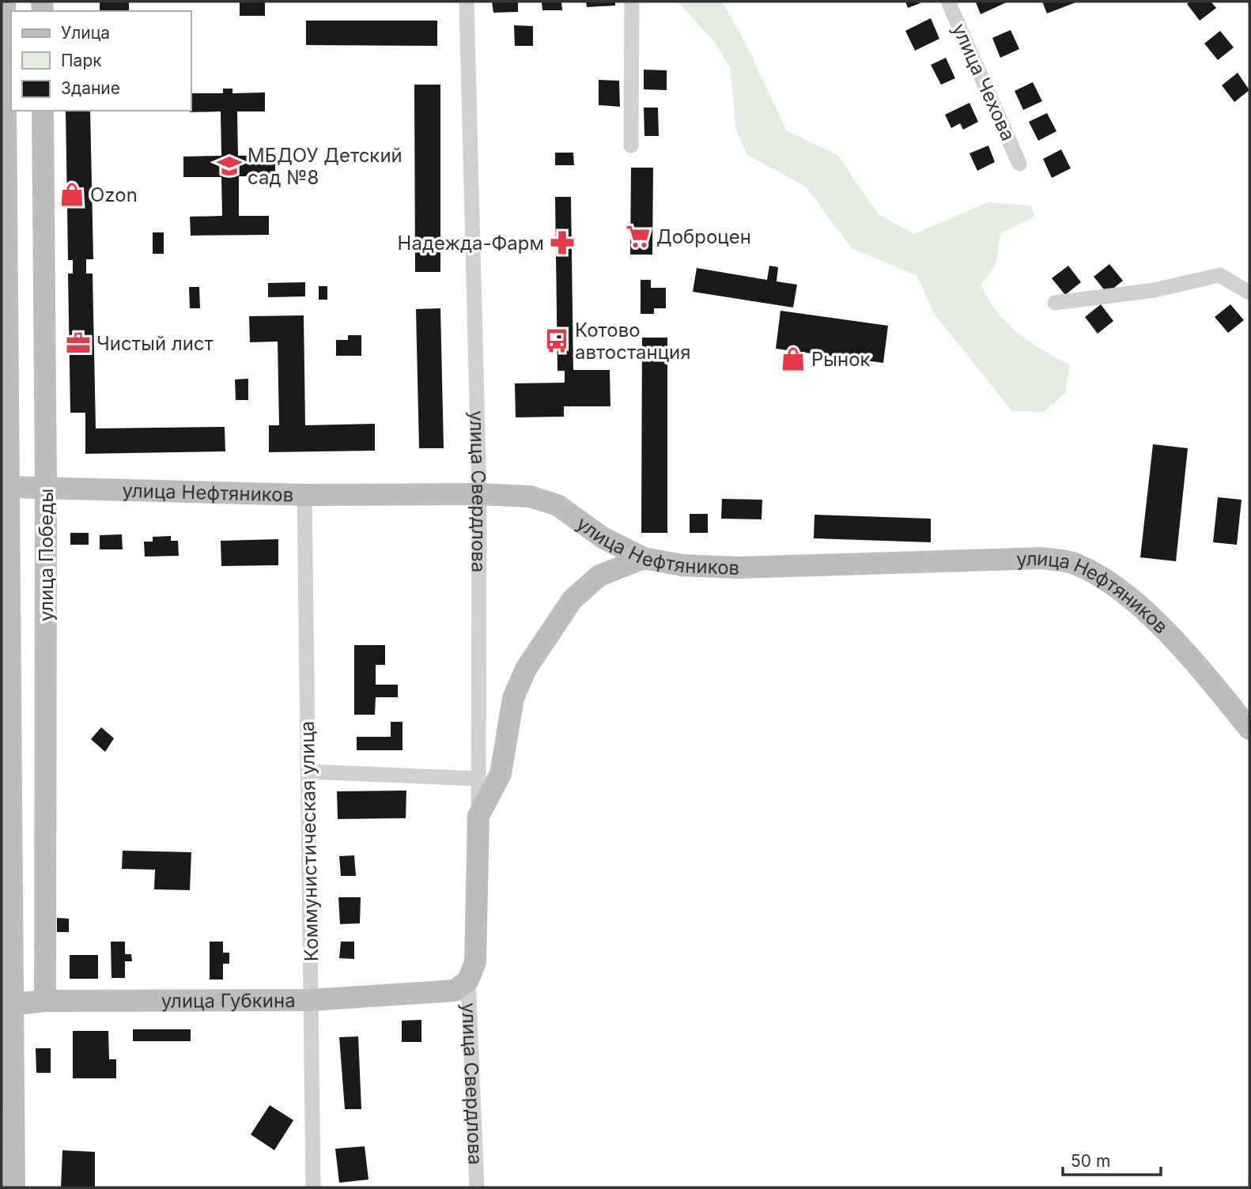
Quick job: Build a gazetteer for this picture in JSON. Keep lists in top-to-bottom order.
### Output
{
  "streets": {
    "street": [
      "улица Чехова",
      "улица Свердлова",
      "улица Нефтяников",
      "улица Победы",
      "Коммунистическая улица",
      "улица Губкина"
    ]
  },
  "crossings": [
    ["улица Свердлова", "улица Нефтяников"],
    ["улица Свердлова", "улица Губкина"],
    ["улица Нефтяников", "улица Победы"],
    ["улица Нефтяников", "Коммунистическая улица"],
    ["улица Победы", "улица Губкина"],
    ["Коммунистическая улица", "улица Губкина"]
  ],
  "places": {
    "school or university": ["МБДОУ Детский сад №8"],
    "shop": ["Ozon", "Рынок"],
    "supermarket": ["Доброцен"],
    "pharmacy": ["Надежда-Фарм"],
    "bus stop": ["Котово автостанция"],
    "office": ["Чистый лист"]
  },
  "legend": ["Улица", "Парк", "Здание"],
  "scale_bar": "50 m"
}
